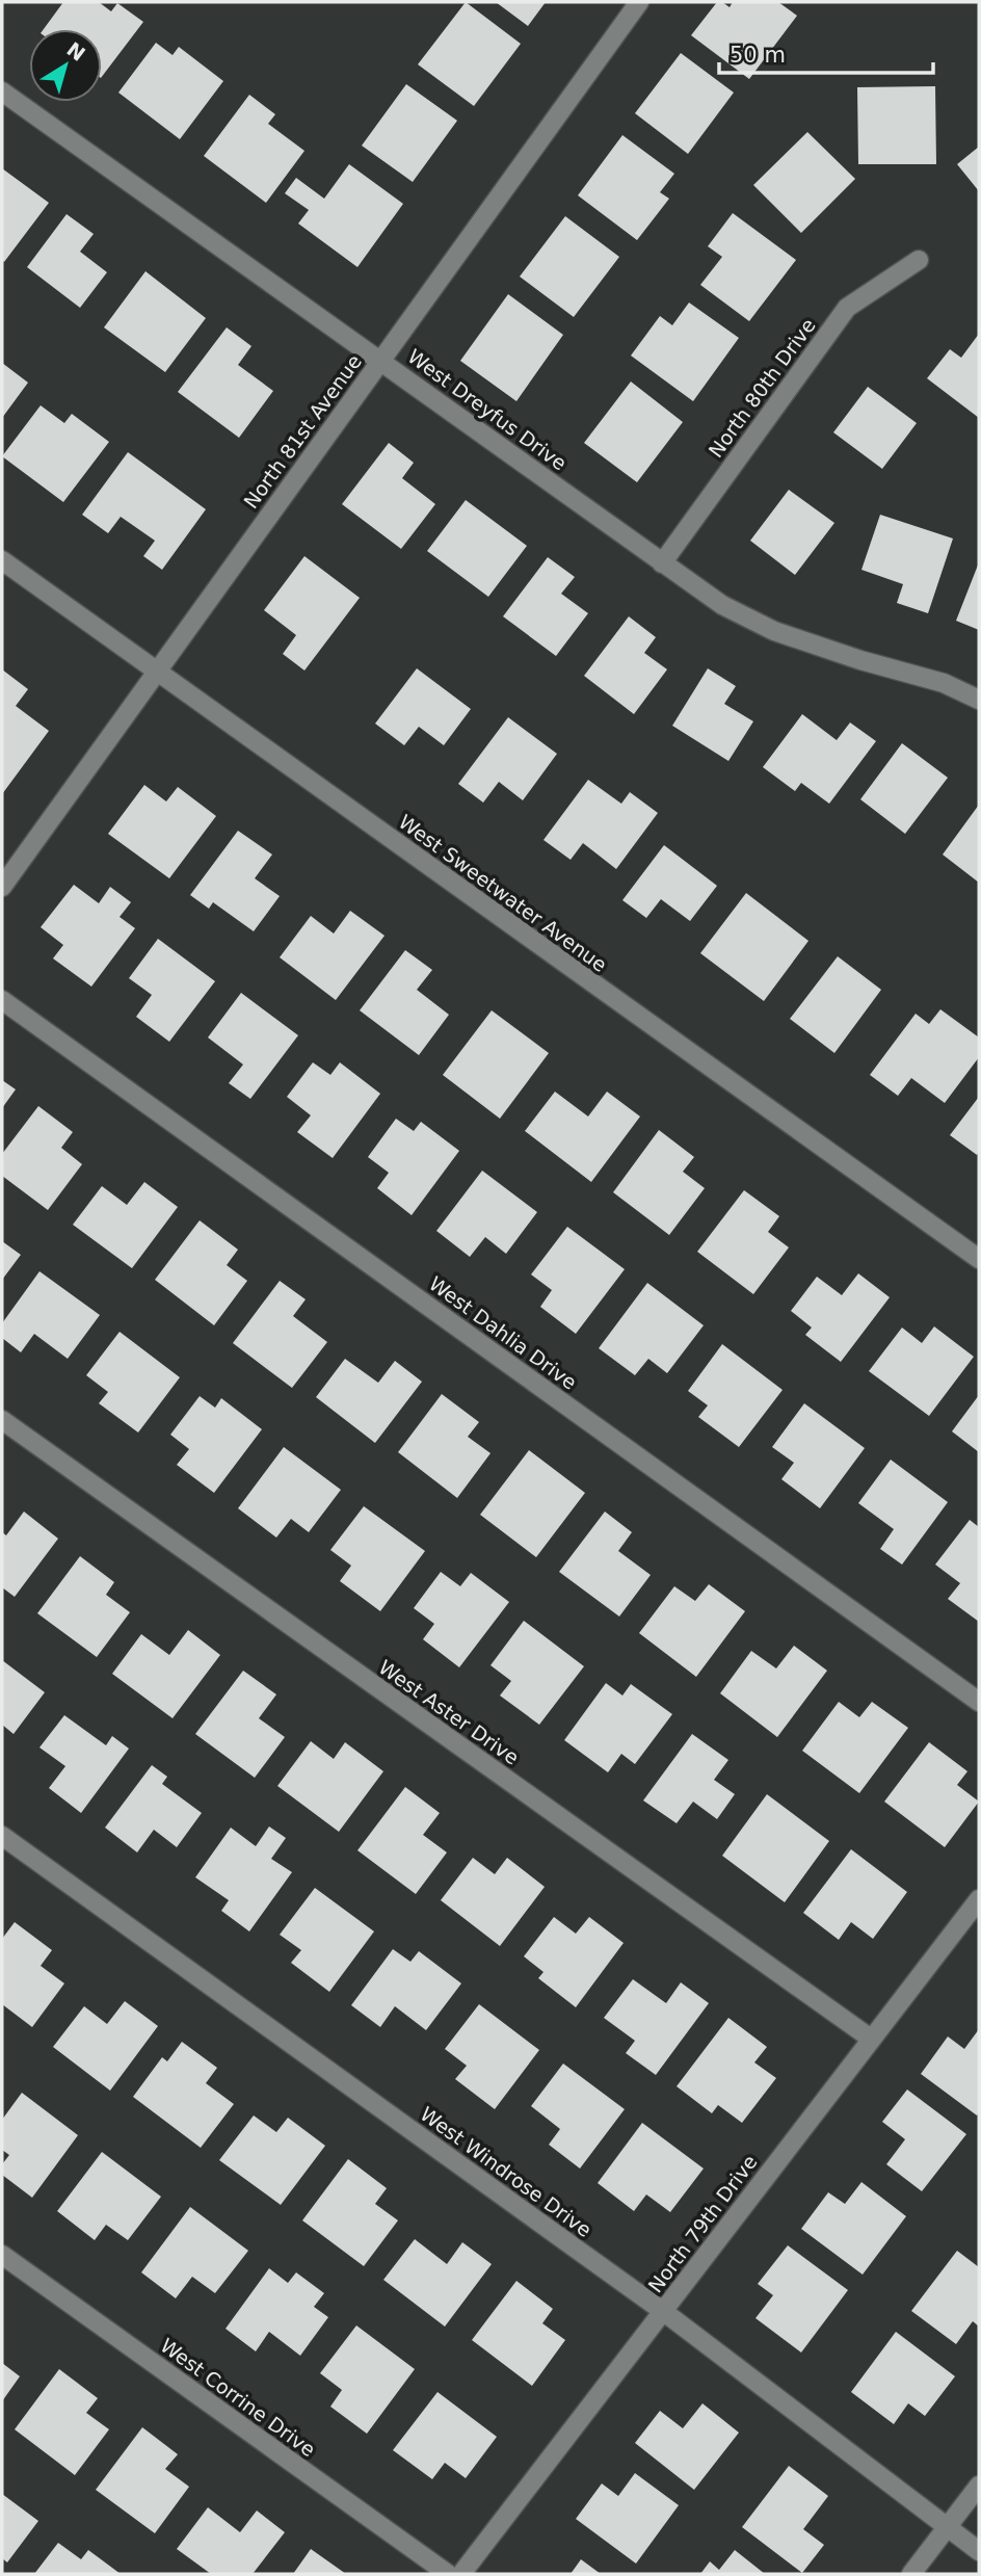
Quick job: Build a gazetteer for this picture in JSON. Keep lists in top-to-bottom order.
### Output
{
  "streets": {
    "street": [
      "North 80th Drive",
      "West Dreyfus Drive",
      "North 81st Avenue",
      "West Sweetwater Avenue",
      "West Dahlia Drive",
      "West Aster Drive",
      "West Windrose Drive",
      "North 79th Drive",
      "West Corrine Drive"
    ]
  },
  "crossings": [
    ["North 80th Drive", "West Dreyfus Drive"],
    ["West Dreyfus Drive", "North 81st Avenue"],
    ["North 81st Avenue", "West Sweetwater Avenue"],
    ["West Aster Drive", "North 79th Drive"],
    ["West Windrose Drive", "North 79th Drive"]
  ],
  "scale_bar": "50 m",
  "north": "top right"
}
